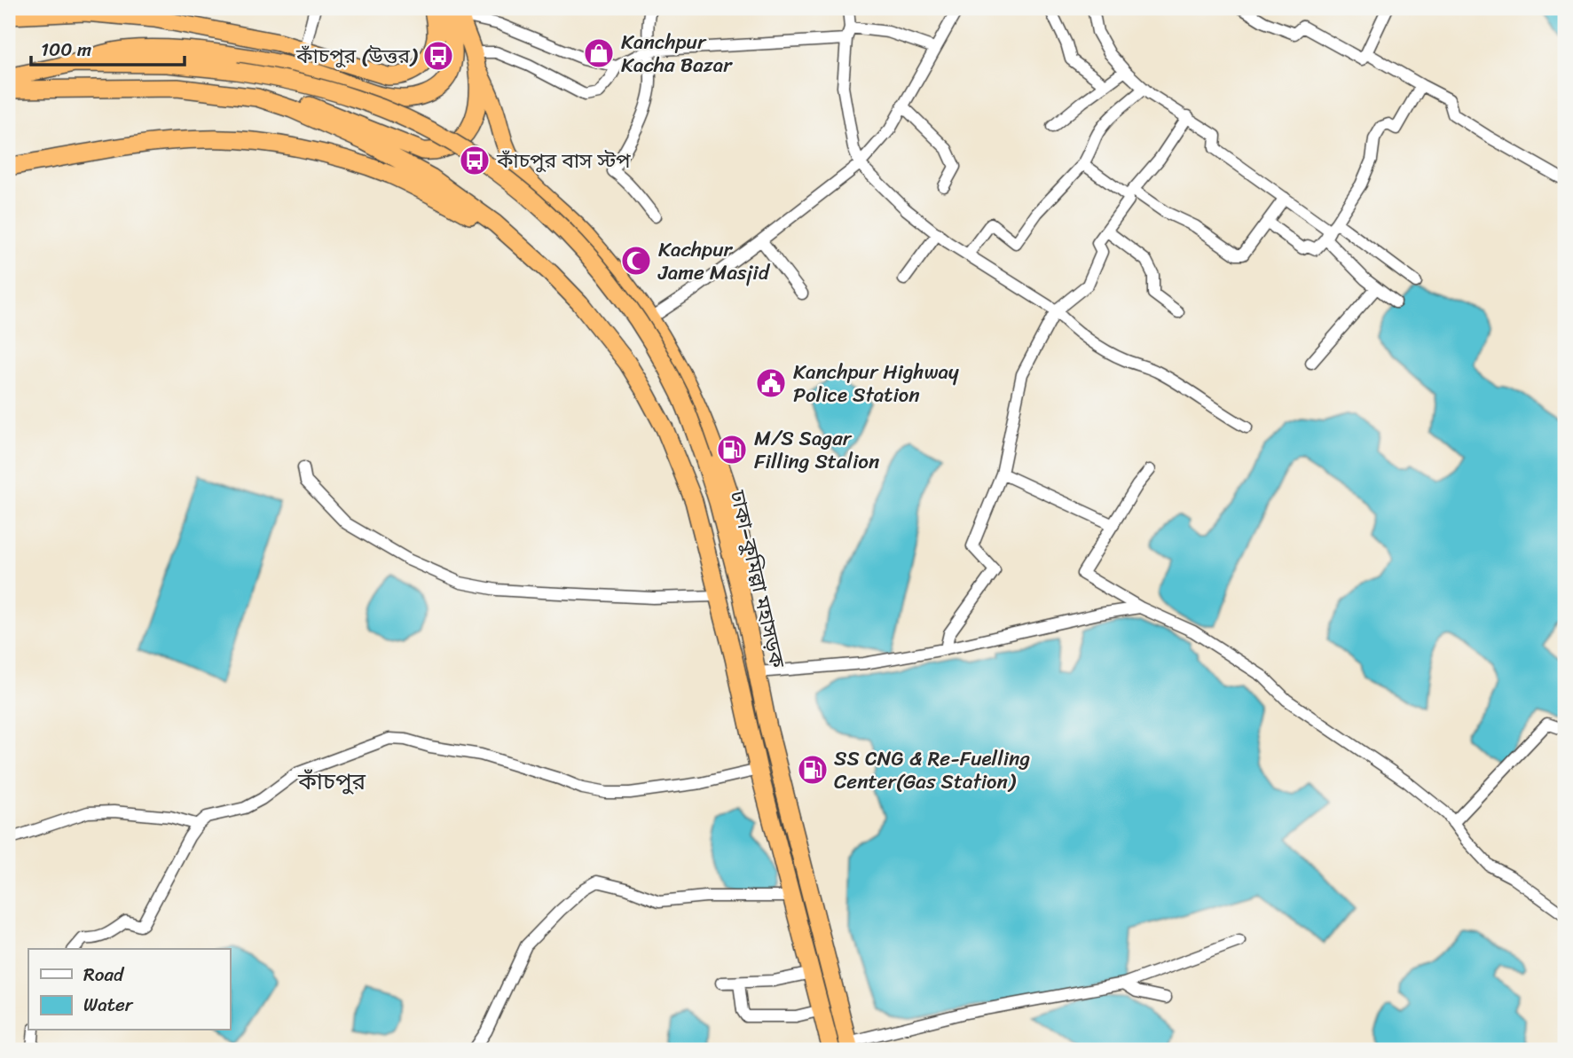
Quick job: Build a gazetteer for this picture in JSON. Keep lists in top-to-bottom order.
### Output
{
  "streets": {
    "highway": ["ঢাকা–কুমিল্লা মহাসড়ক"]
  },
  "districts": ["কাঁচপুর"],
  "places": {
    "shop": ["Kanchpur Kacha Bazar"],
    "bus stop": ["কাঁচপুর (উত্তর)", "কাঁচপুর বাস স্টপ"],
    "mosque": ["Kachpur Jame Masjid"],
    "public building": ["Kanchpur Highway Police Station"],
    "fuel station": ["M/S Sagar Filling Stalion", "SS CNG & Re-Fuelling Center(Gas Station)"]
  },
  "legend": ["Road", "Water"],
  "scale_bar": "100 m"
}
